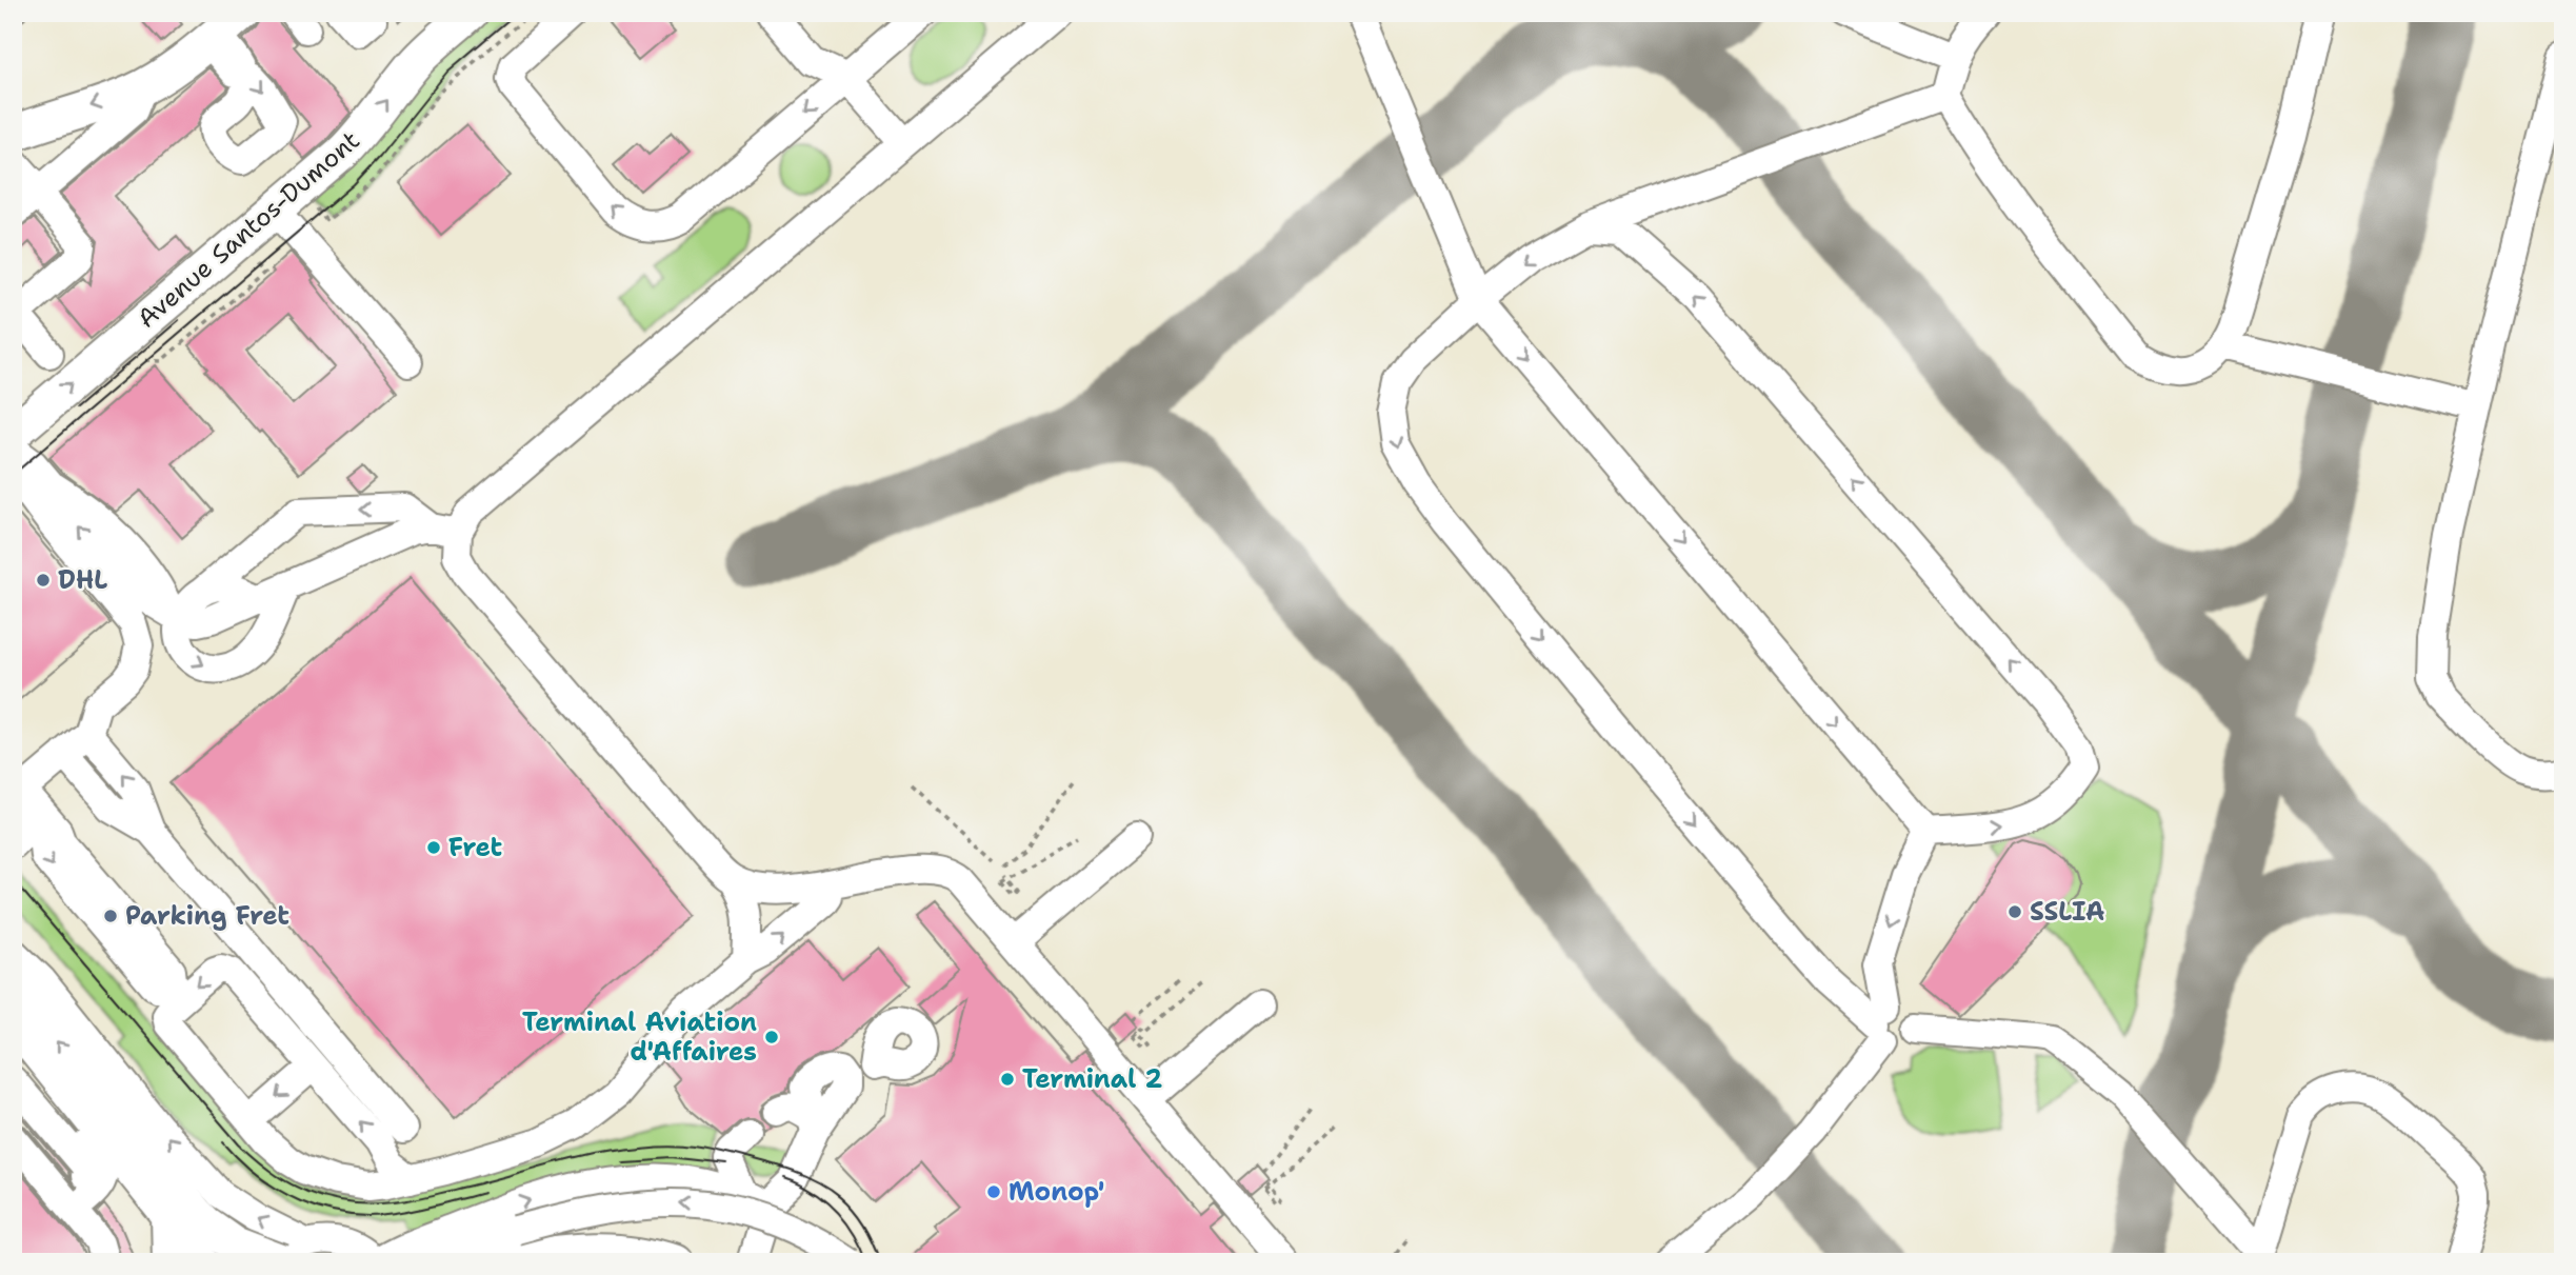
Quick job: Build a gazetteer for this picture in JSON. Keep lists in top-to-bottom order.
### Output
{
  "streets": {
    "main road": ["Avenue Santos-Dumont"]
  },
  "places": [
    "DHL",
    "Fret",
    "SSLIA",
    "Parking Fret",
    "Terminal Aviation d'Affaires",
    "Terminal 2",
    "Monop'"
  ]
}
